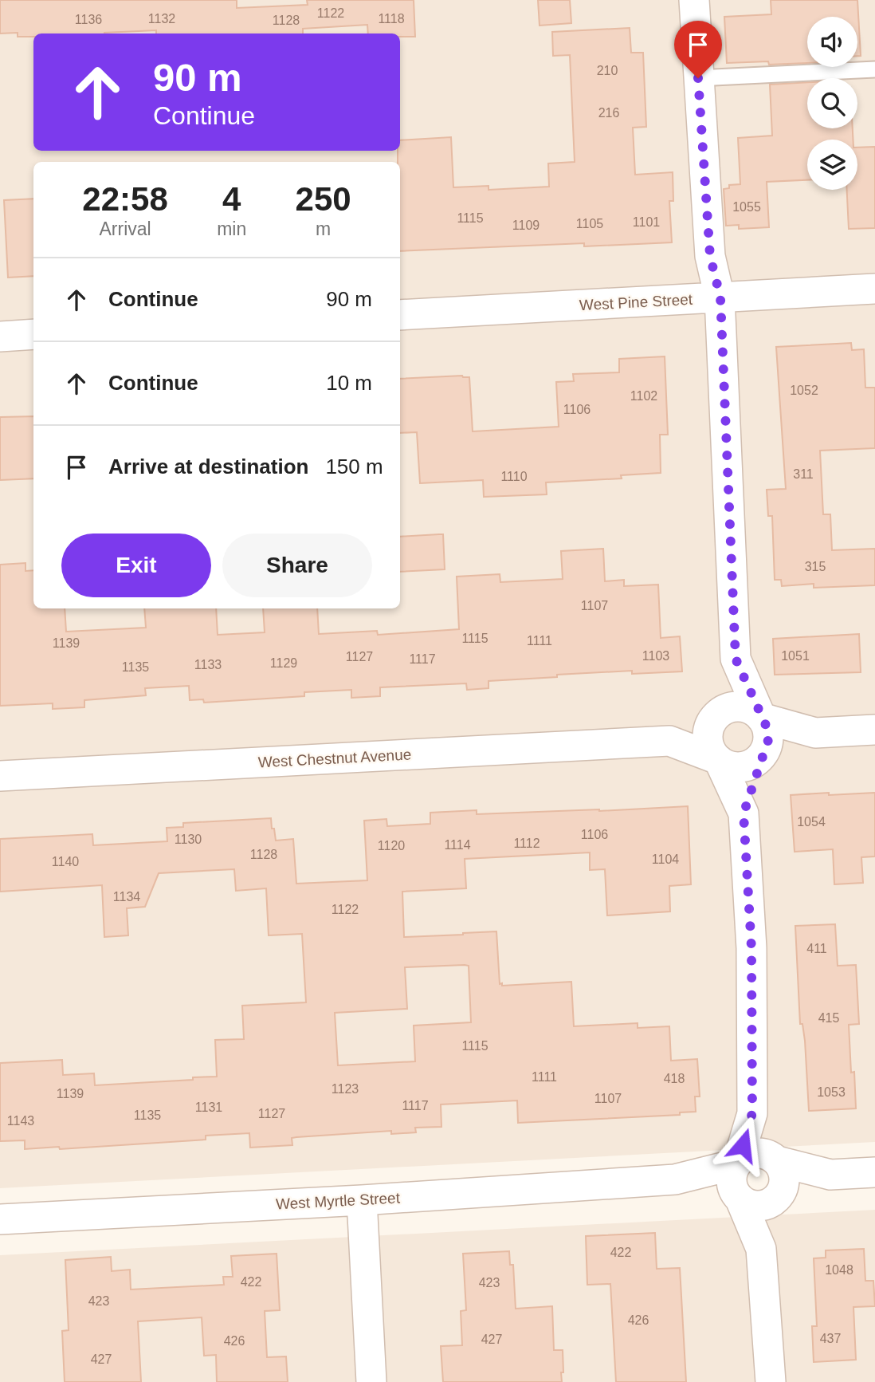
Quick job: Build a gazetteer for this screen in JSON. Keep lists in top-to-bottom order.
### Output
{
  "streets": {
    "street": ["West Pine Street", "West Chestnut Avenue", "West Myrtle Street"]
  },
  "house_numbers": [
    "1122",
    "1132",
    "1118",
    "1136",
    "1128",
    "210",
    "216",
    "1055",
    "1115",
    "1101",
    "1105",
    "1109",
    "1052",
    "1102",
    "1106",
    "311",
    "1110",
    "315",
    "1107",
    "1115",
    "1111",
    "1139",
    "1103",
    "1051",
    "1127",
    "1117",
    "1129",
    "1133",
    "1135",
    "1054",
    "1106",
    "1130",
    "1112",
    "1114",
    "1120",
    "1128",
    "1104",
    "1140",
    "1134",
    "1122",
    "411",
    "415",
    "1115",
    "1111",
    "418",
    "1123",
    "1053",
    "1139",
    "1107",
    "1117",
    "1131",
    "1127",
    "1135",
    "1143",
    "422",
    "1048",
    "422",
    "423",
    "423",
    "426",
    "437",
    "427",
    "426",
    "427"
  ],
  "page": {
    "turn": ["90 m", "Continue"],
    "eta": [
      "22:58",
      "Arrival",
      "4",
      "min",
      "250",
      "m"
    ],
    "list": [
      {
        "name": "Continue",
        "value": "90 m"
      },
      {
        "name": "Continue",
        "value": "10 m"
      },
      {
        "name": "Arrive at destination",
        "value": "150 m"
      }
    ],
    "buttons": ["Exit", "Share"]
  }
}
